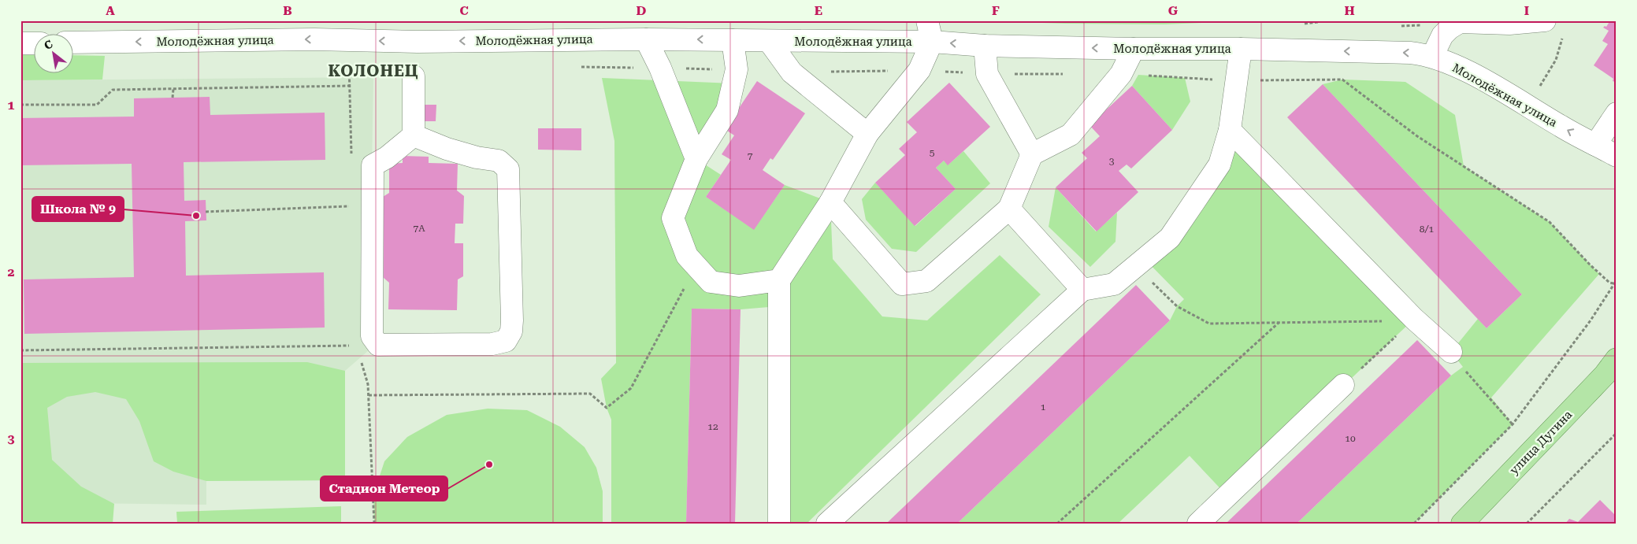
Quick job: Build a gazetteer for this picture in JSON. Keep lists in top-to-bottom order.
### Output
{
  "streets": {
    "main road": ["улица Дугина"],
    "street": ["Молодёжная улица"]
  },
  "one_way": ["Молодёжная улица"],
  "districts": ["КОЛОНЕЦ"],
  "places": ["Школа № 9", "Стадион Метеор"],
  "house_numbers": [
    "5",
    "7",
    "3",
    "7А",
    "8/1",
    "1",
    "12",
    "10"
  ],
  "north": "top left",
  "grid": {
    "columns": [
      "A",
      "B",
      "C",
      "D",
      "E",
      "F",
      "G",
      "H",
      "I"
    ],
    "rows": ["1", "2", "3"]
  }
}
